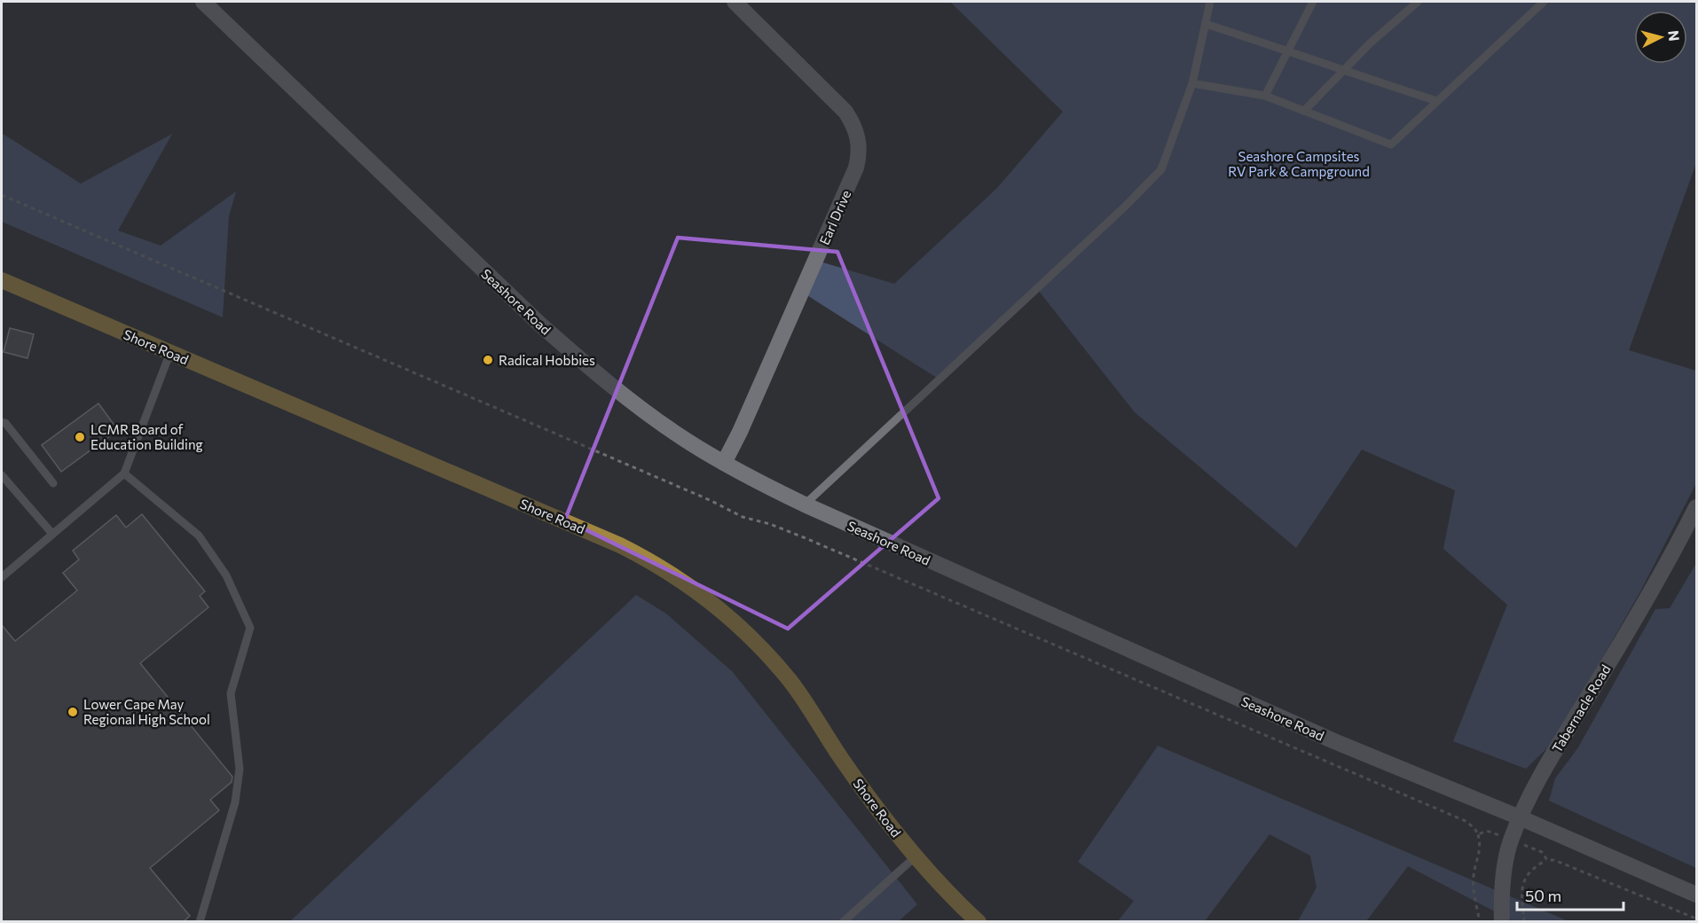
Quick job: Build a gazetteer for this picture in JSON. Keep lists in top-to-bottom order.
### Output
{
  "streets": {
    "main road": ["Shore Road"],
    "street": ["Earl Drive", "Seashore Road", "Tabernacle Road"]
  },
  "crossings": [
    ["Earl Drive", "Seashore Road"],
    ["Seashore Road", "Tabernacle Road"]
  ],
  "parks": ["Seashore Campsites RV Park & Campground"],
  "places": ["Radical Hobbies", "LCMR Board of Education Building", "Lower Cape May Regional High School"],
  "scale_bar": "50 m",
  "north": "right"
}
